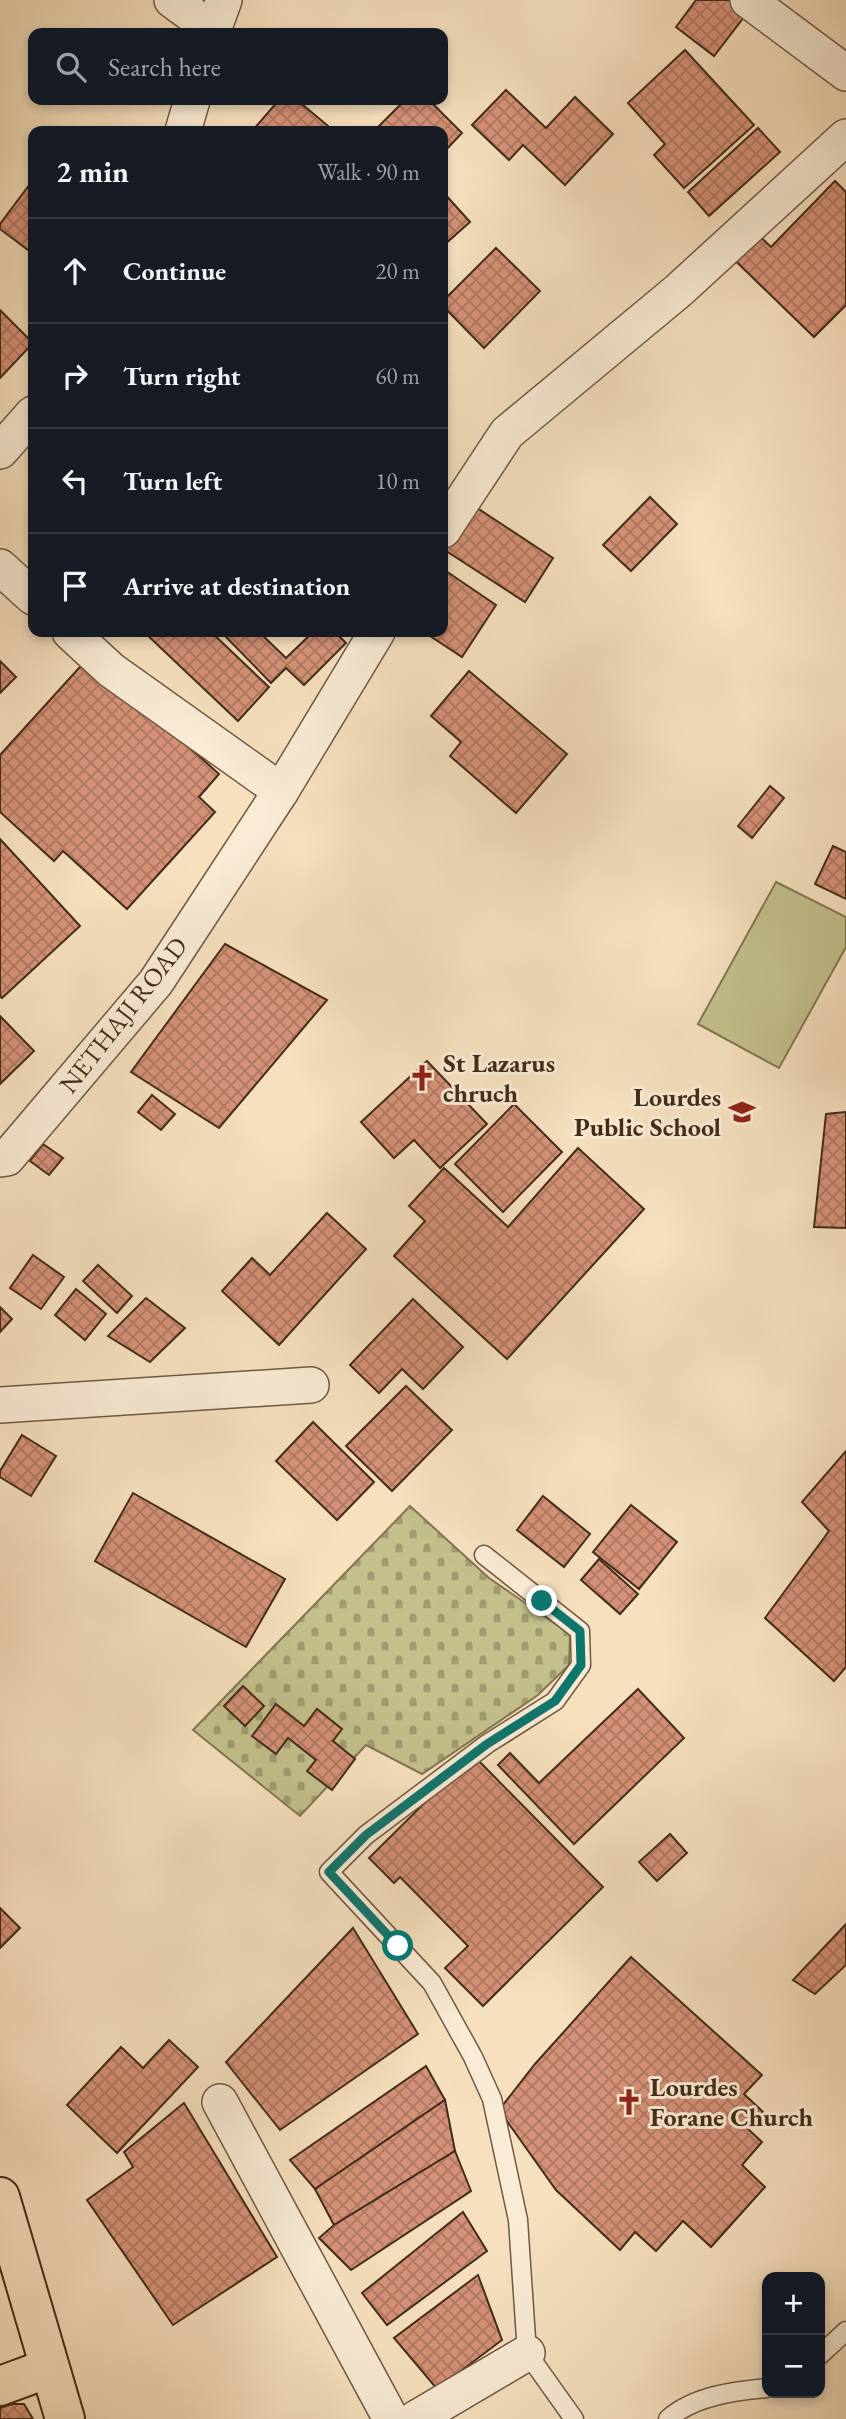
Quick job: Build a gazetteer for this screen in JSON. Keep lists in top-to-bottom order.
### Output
{
  "streets": {
    "street": ["NETHAJI ROAD"]
  },
  "places": {
    "church": ["St Lazarus chruch", "Lourdes Forane Church"],
    "school or university": ["Lourdes Public School"]
  },
  "page": {
    "search": "Search here",
    "heading": ["2 min", "Walk · 90 m"],
    "list": [
      ["Continue", "20 m"],
      ["Turn right", "60 m"],
      ["Turn left", "10 m"],
      "Arrive at destination"
    ],
    "map_buttons": ["+", "−"]
  }
}
